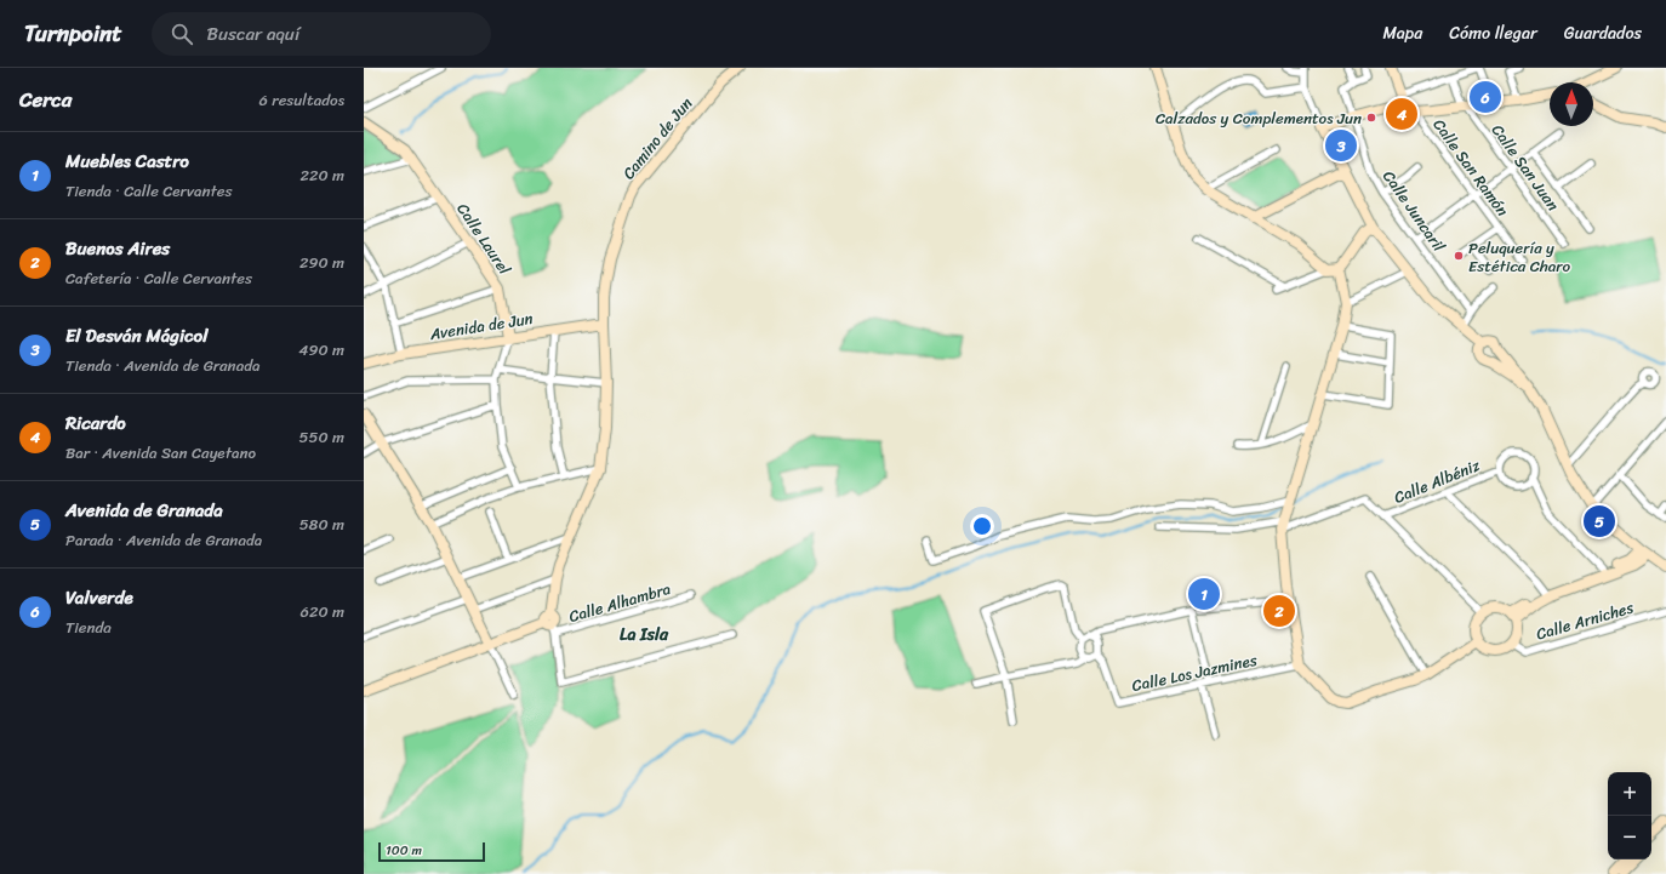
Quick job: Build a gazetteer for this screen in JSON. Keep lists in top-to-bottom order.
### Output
{
  "streets": {
    "street": [
      "Camino de Jun",
      "Calle San Ramón",
      "Calle San Juan",
      "Calle Juncaril",
      "Calle Laurel",
      "Avenida de Jun",
      "Calle Albéniz",
      "Calle Alhambra",
      "Calle Arniches",
      "Calle Los Jazmines"
    ]
  },
  "crossings": [
    ["Camino de Jun", "Avenida de Jun"],
    ["Camino de Jun", "Calle Alhambra"],
    ["Calle Laurel", "Avenida de Jun"]
  ],
  "districts": ["La Isla"],
  "places": ["Calzados y Complementos Jun", "Peluquería y Estética Charo"],
  "scale_bar": "100 m",
  "north": "top",
  "page": {
    "header": "Turnpoint",
    "search": "Buscar aquí",
    "nav": ["Mapa", "Cómo llegar", "Guardados"],
    "heading": ["Cerca", "6 resultados"],
    "pins": [
      "6",
      "4",
      "3",
      "5",
      "1",
      "2"
    ],
    "list": [
      {
        "mark": "1",
        "name": "Muebles Castro",
        "note": "Tienda · Calle Cervantes",
        "value": "220 m"
      },
      {
        "mark": "2",
        "name": "Buenos Aires",
        "note": "Cafetería · Calle Cervantes",
        "value": "290 m"
      },
      {
        "mark": "3",
        "name": "El Desván Mágicol",
        "note": "Tienda · Avenida de Granada",
        "value": "490 m"
      },
      {
        "mark": "4",
        "name": "Ricardo",
        "note": "Bar · Avenida San Cayetano",
        "value": "550 m"
      },
      {
        "mark": "5",
        "name": "Avenida de Granada",
        "note": "Parada · Avenida de Granada",
        "value": "580 m"
      },
      {
        "mark": "6",
        "name": "Valverde",
        "note": "Tienda",
        "value": "620 m"
      }
    ],
    "map_buttons": ["+", "−"],
    "scale": "100 m"
  }
}
